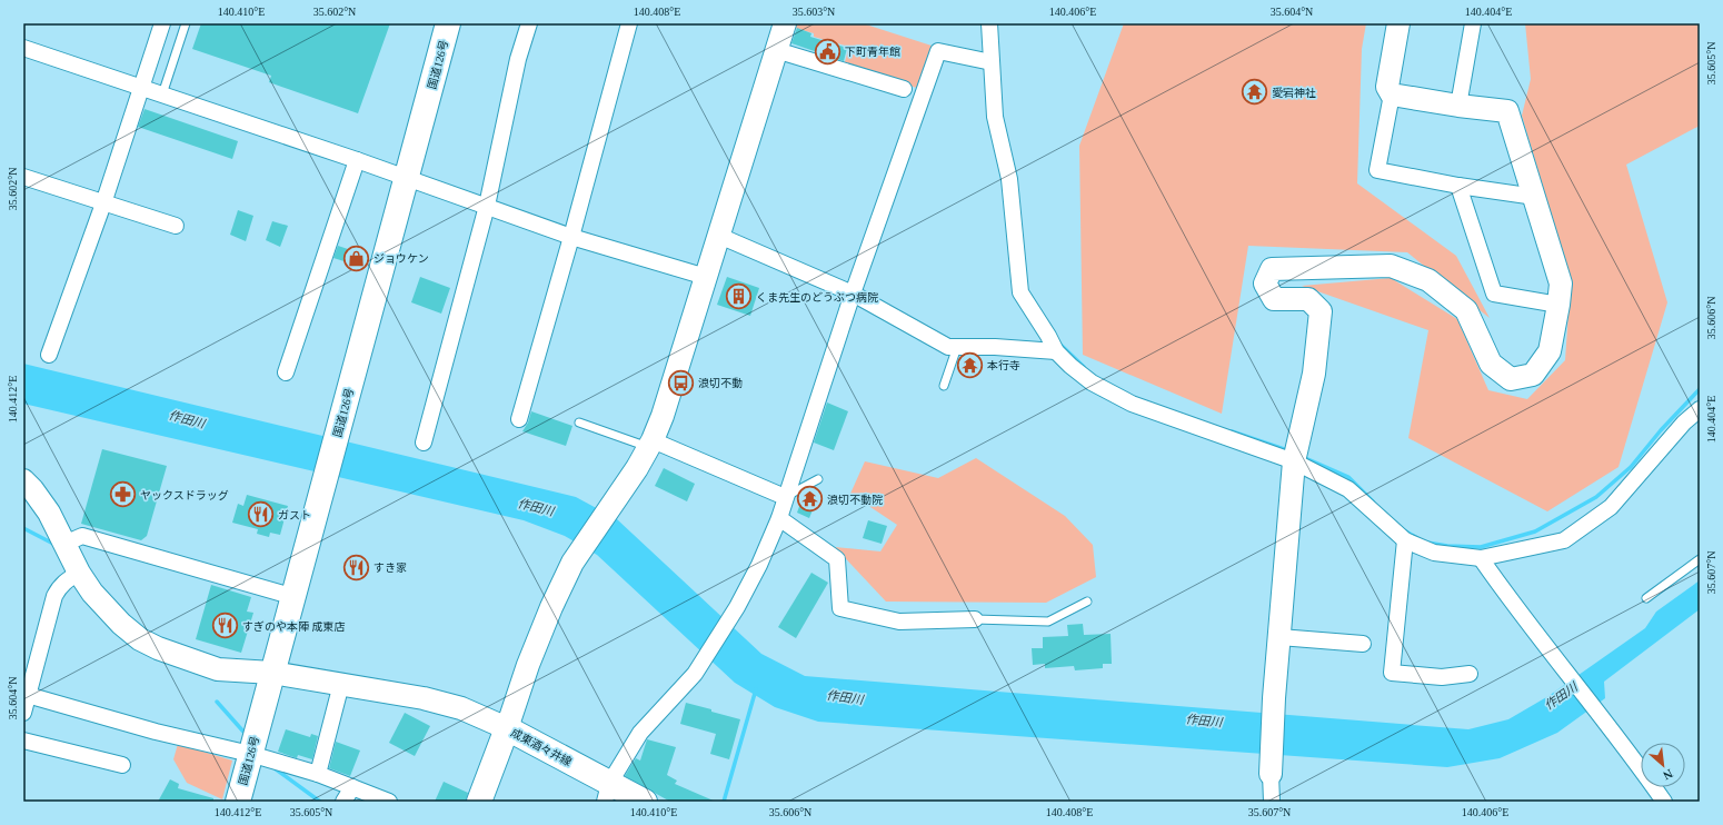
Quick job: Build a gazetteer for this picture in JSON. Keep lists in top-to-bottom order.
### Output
{
  "streets": {
    "main road": ["国道126号", "成東酒々井線"]
  },
  "water": ["作田川"],
  "places": {
    "public building": ["下町青年館"],
    "temple": ["愛宕神社", "本行寺", "浪切不動院"],
    "shop": ["ジョウケン"],
    "building": ["くま先生のどうぶつ病院"],
    "bus stop": ["浪切不動"],
    "pharmacy": ["ヤックスドラッグ"],
    "restaurant": ["ガスト", "すき家", "すぎのや本陣 成東店"]
  },
  "north": "bottom right",
  "coordinates": [
    "140.410°E",
    "35.602°N",
    "140.408°E",
    "35.603°N",
    "140.406°E",
    "35.604°N",
    "140.404°E",
    "35.605°N",
    "35.606°N",
    "140.412°E",
    "35.607°N"
  ]
}
